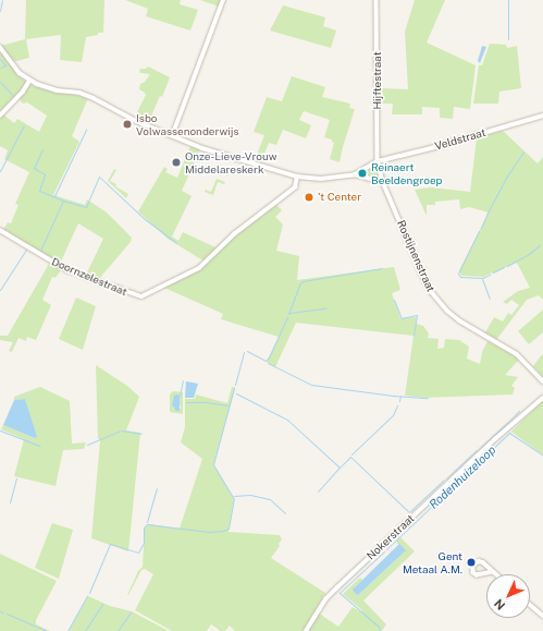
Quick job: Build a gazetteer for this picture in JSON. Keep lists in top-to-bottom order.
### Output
{
  "streets": {
    "street": [
      "Hijftestraat",
      "Veldstraat",
      "Rostijnenstraat",
      "Doornzelestraat",
      "Nokerstraat"
    ]
  },
  "crossings": [
    ["Hijftestraat", "Veldstraat"],
    ["Hijftestraat", "Rostijnenstraat"],
    ["Veldstraat", "Rostijnenstraat"]
  ],
  "water": ["Rodenhuizeloop"],
  "places": [
    "Isbo Volwassenonderwijs",
    "Onze-Lieve-Vrouw Middelareskerk",
    "Reinaert Beeldengroep",
    "'t Center",
    "Gent Metaal A.M."
  ],
  "north": "bottom left"
}
